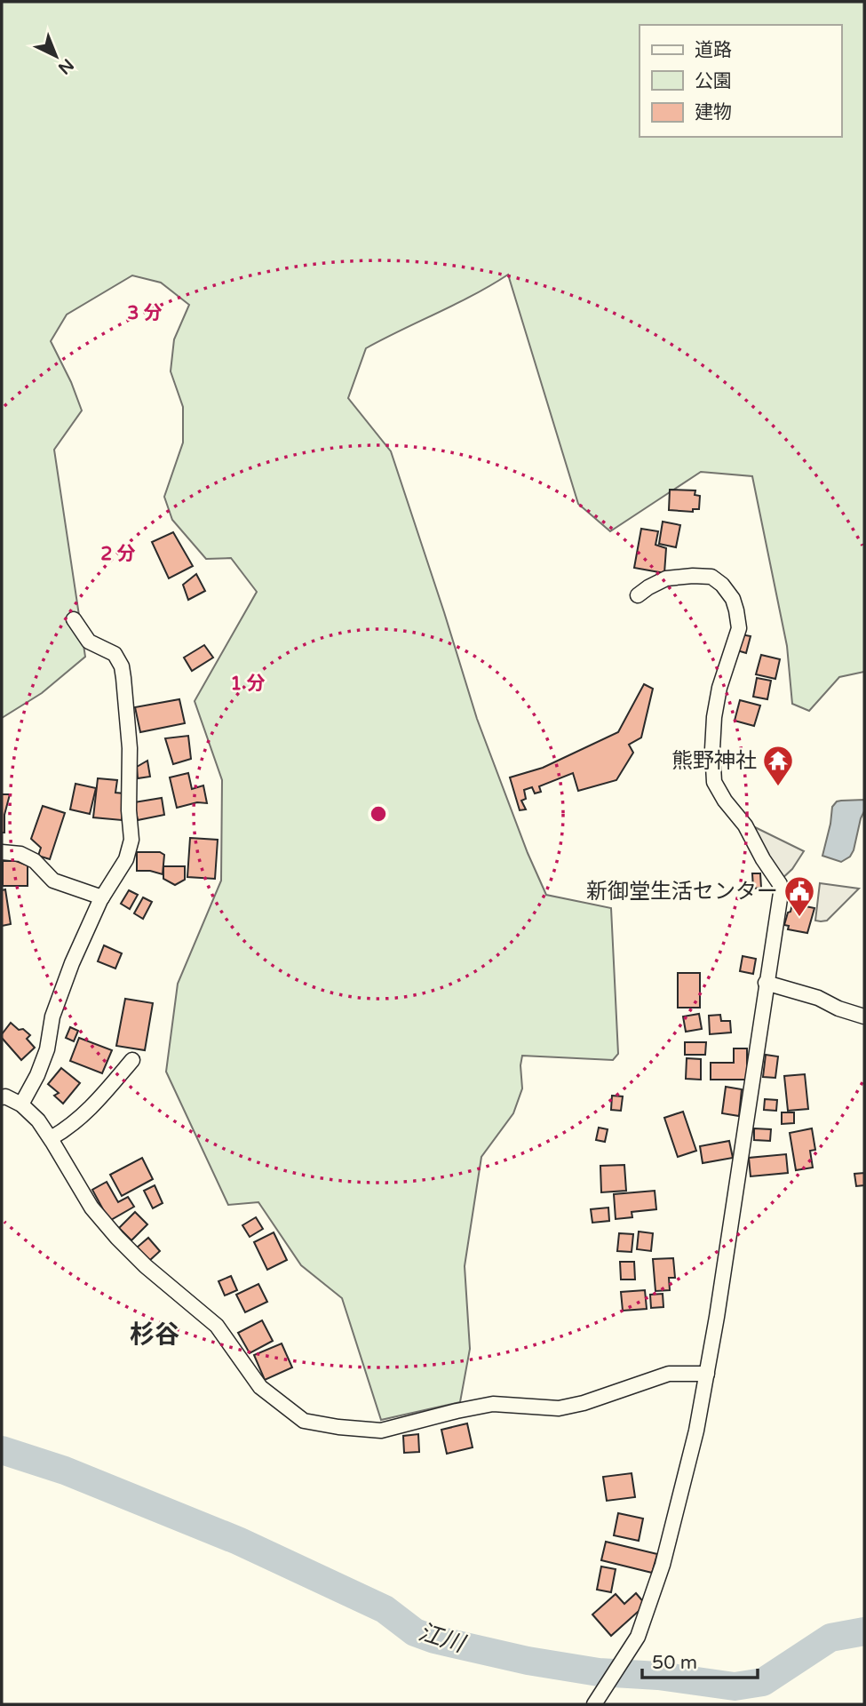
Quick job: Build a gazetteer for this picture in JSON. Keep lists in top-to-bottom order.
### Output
{
  "districts": ["杉谷"],
  "water": ["江川"],
  "places": {
    "temple": ["熊野神社"],
    "public building": ["新御堂生活センター"]
  },
  "legend": ["道路", "公園", "建物"],
  "scale_bar": "50 m",
  "north": "bottom right",
  "rings": ["3 分", "2 分", "1 分"]
}
